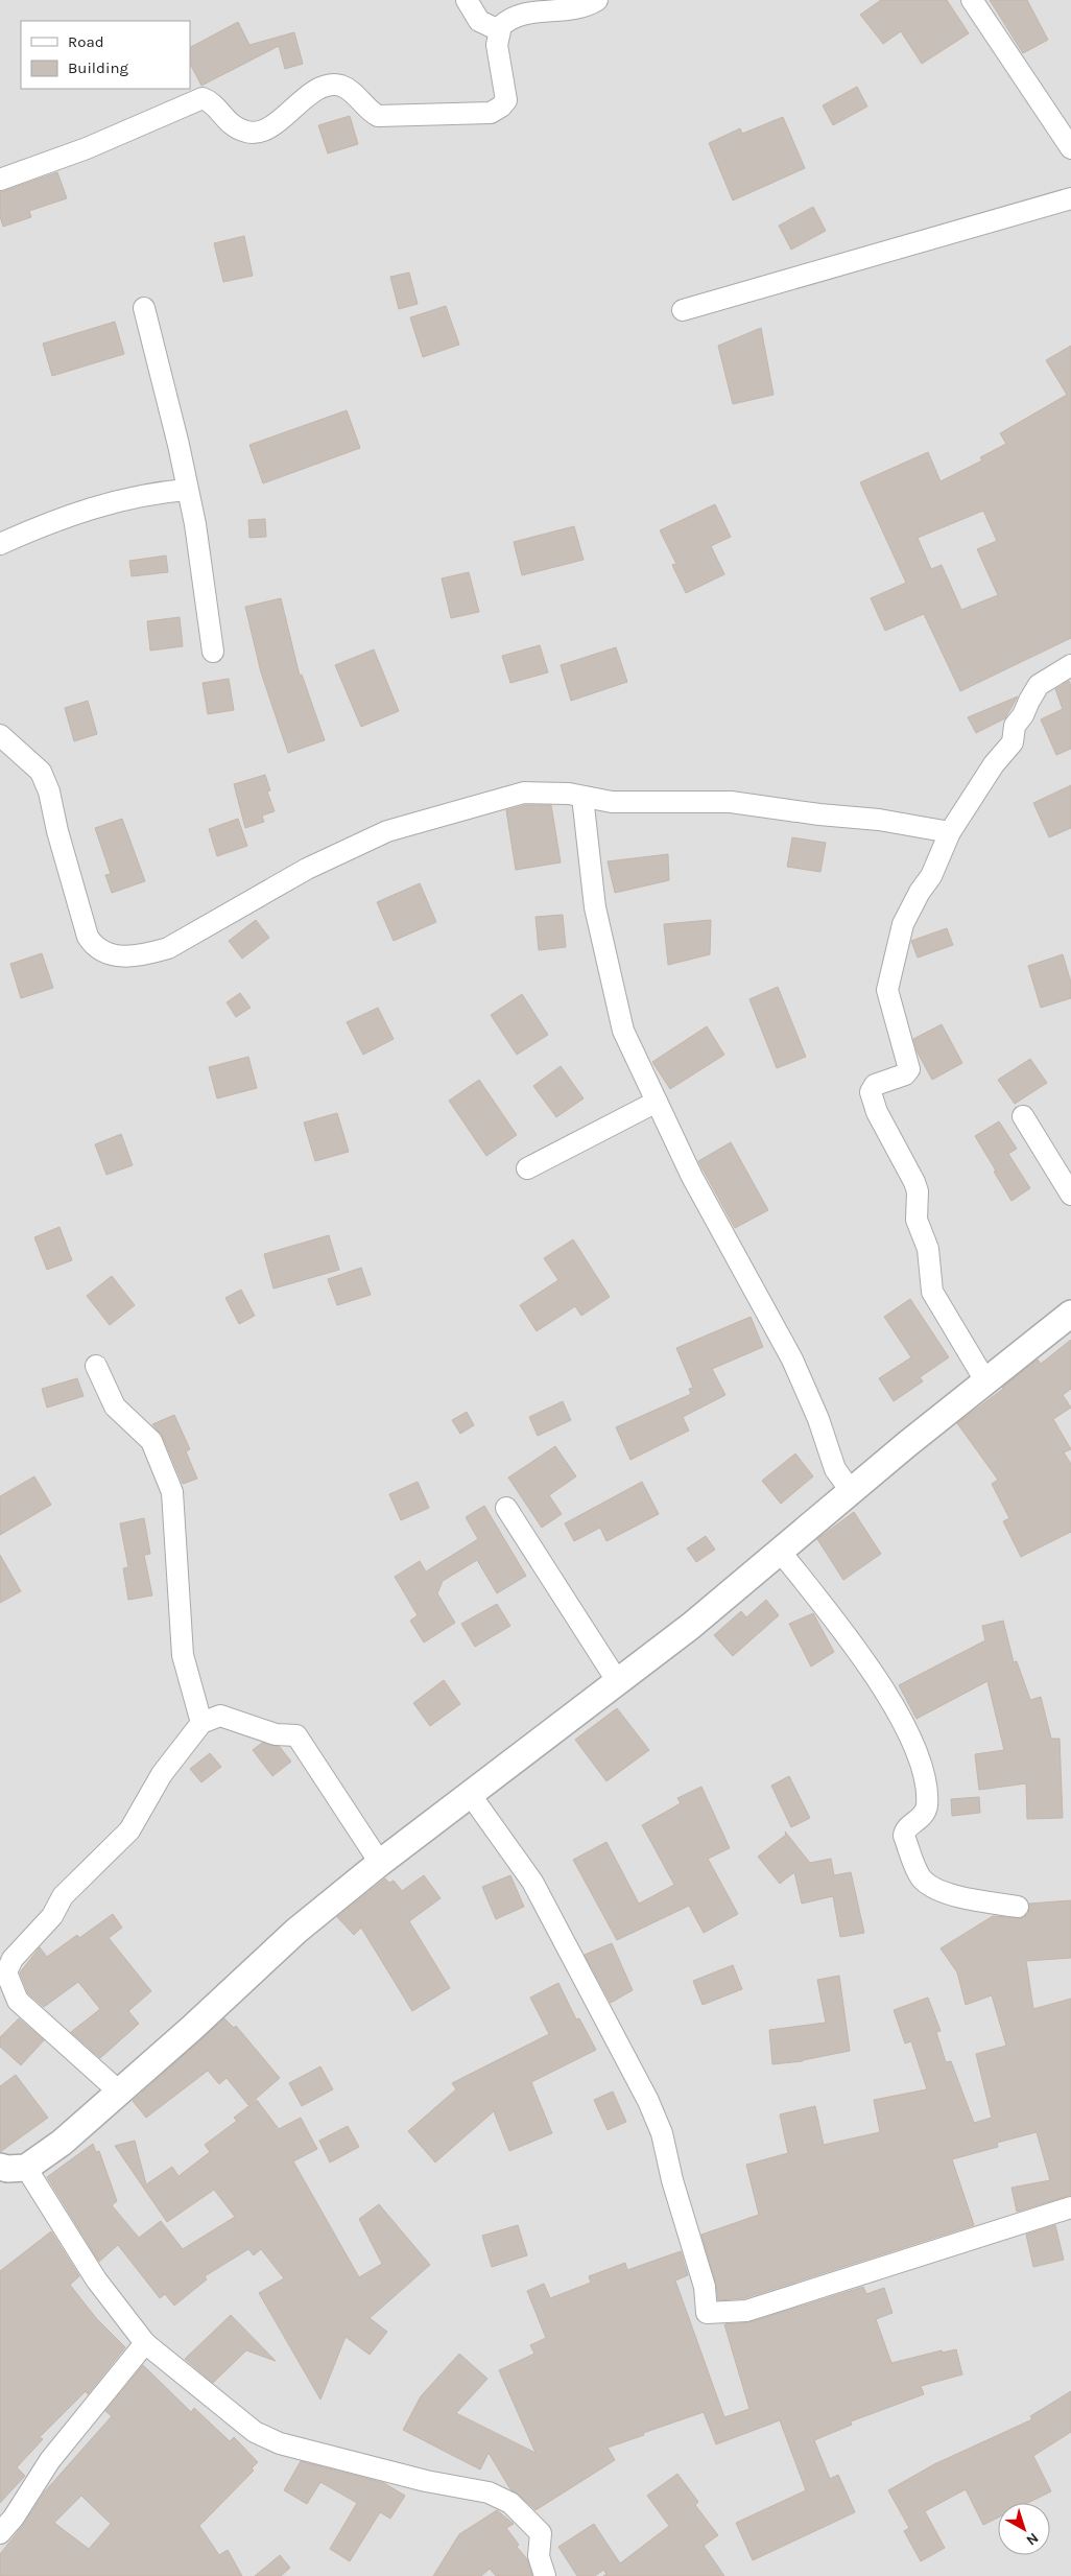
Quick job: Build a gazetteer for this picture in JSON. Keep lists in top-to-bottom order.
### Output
{
  "legend": ["Road", "Building"],
  "north": "bottom right"
}
